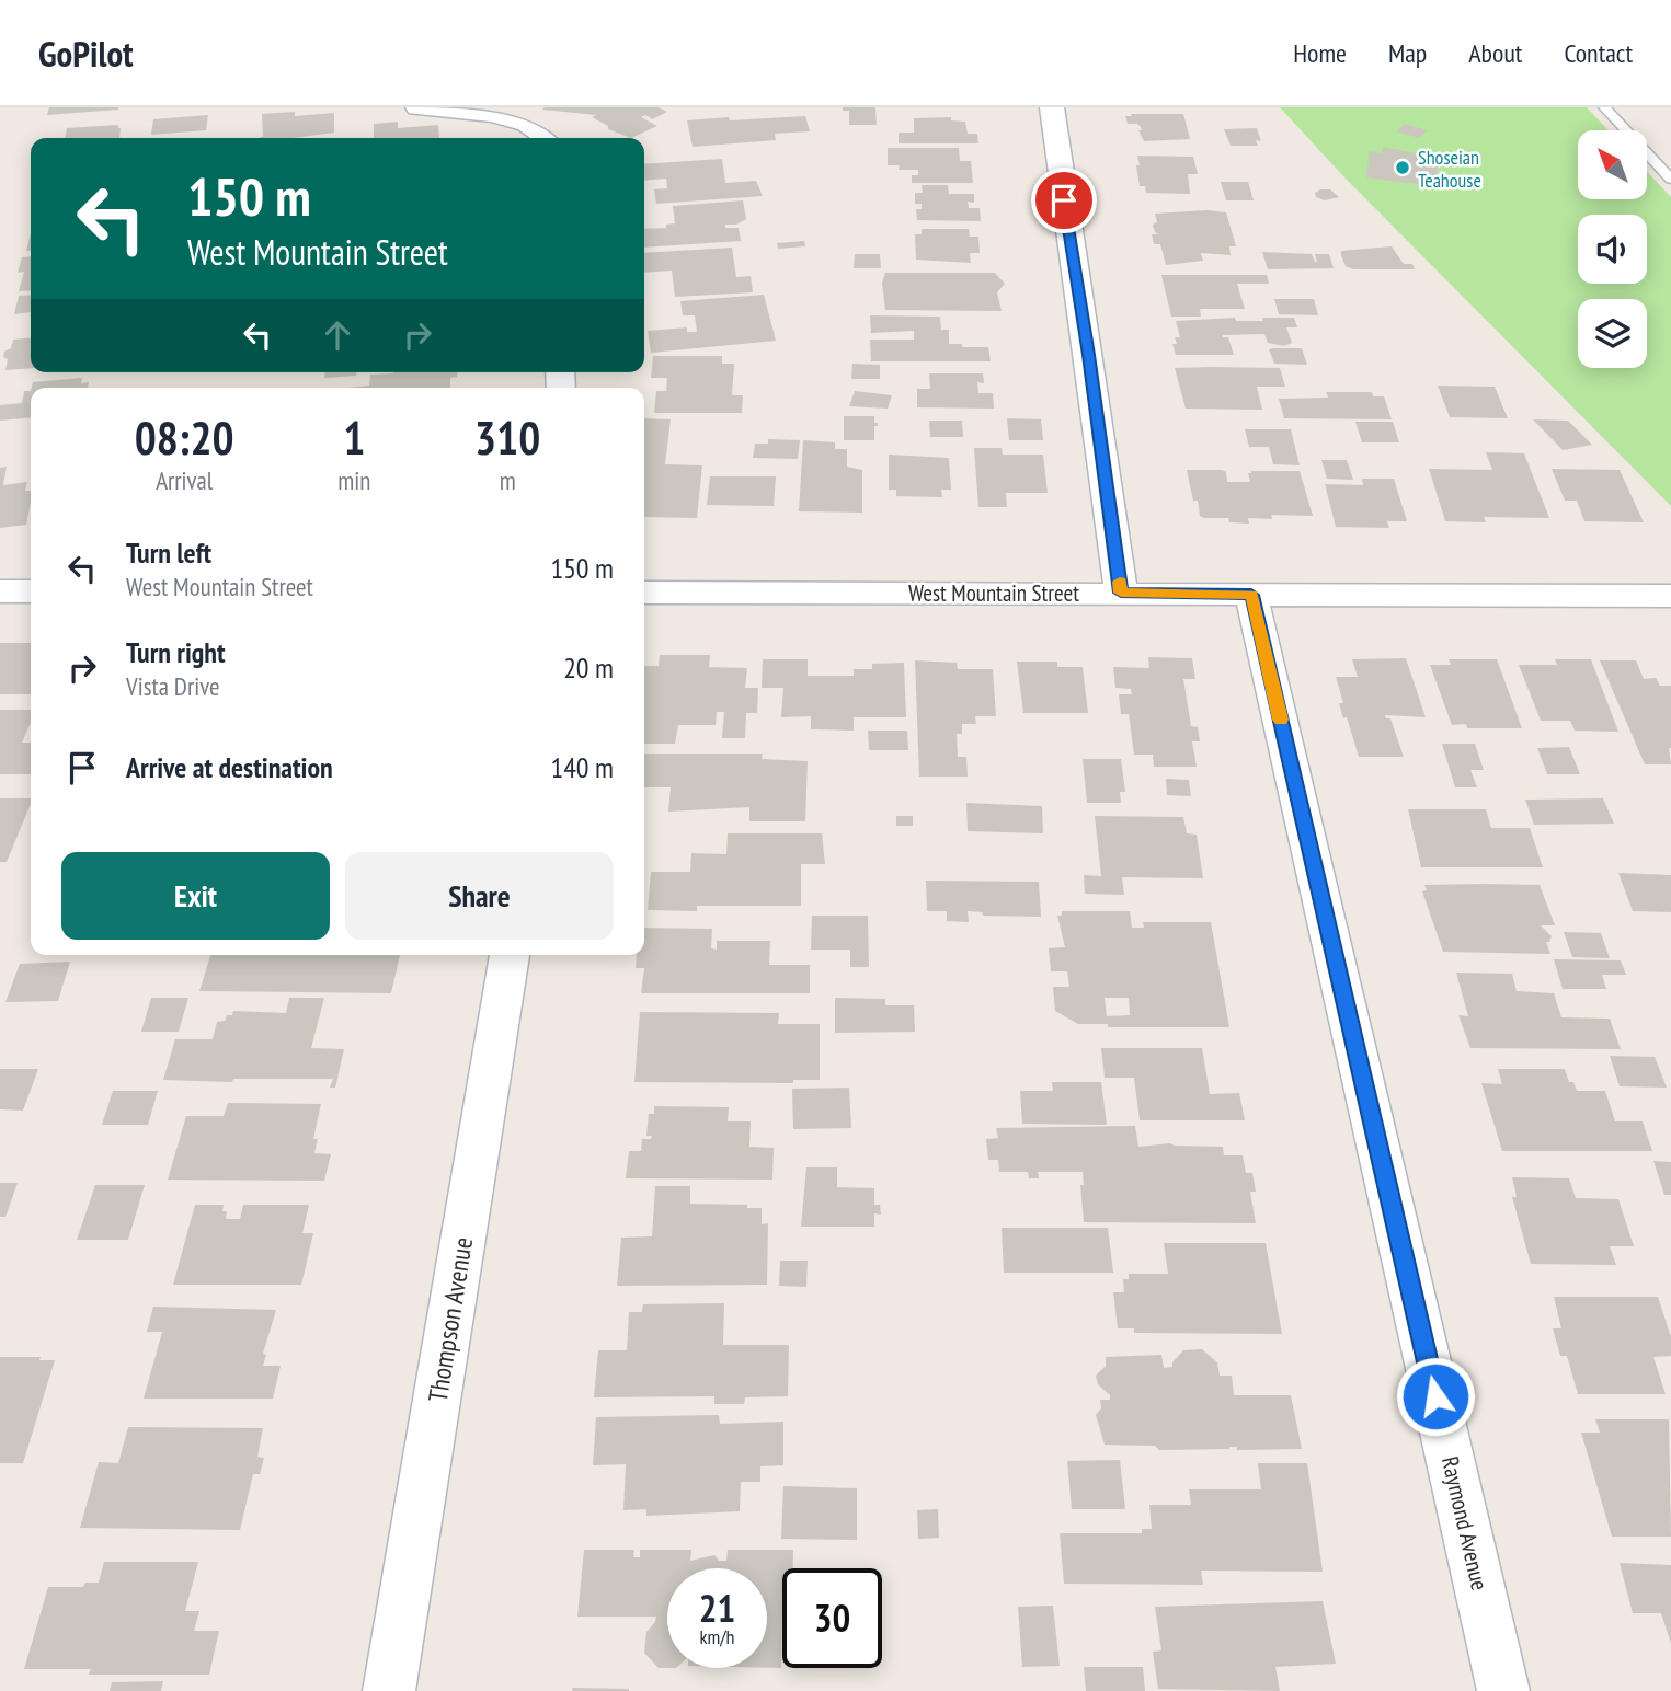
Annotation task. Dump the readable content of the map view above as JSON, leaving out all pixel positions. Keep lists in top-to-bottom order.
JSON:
{
  "streets": {
    "street": ["West Mountain Street", "Thompson Avenue", "Raymond Avenue"]
  },
  "crossings": [
    ["West Mountain Street", "Raymond Avenue"]
  ],
  "places": ["Shoseian Teahouse"],
  "north": "top left",
  "page": {
    "header": "GoPilot",
    "nav": [
      "Home",
      "Map",
      "About",
      "Contact"
    ],
    "turn": ["150 m", "West Mountain Street"],
    "eta": [
      "08:20",
      "Arrival",
      "1",
      "min",
      "310",
      "m"
    ],
    "list": [
      {
        "name": "Turn left",
        "note": "West Mountain Street",
        "value": "150 m"
      },
      {
        "name": "Turn right",
        "note": "Vista Drive",
        "value": "20 m"
      },
      {
        "name": "Arrive at destination",
        "value": "140 m"
      }
    ],
    "buttons": ["Exit", "Share"],
    "speed": "21 km/h",
    "limit": "30"
  }
}
